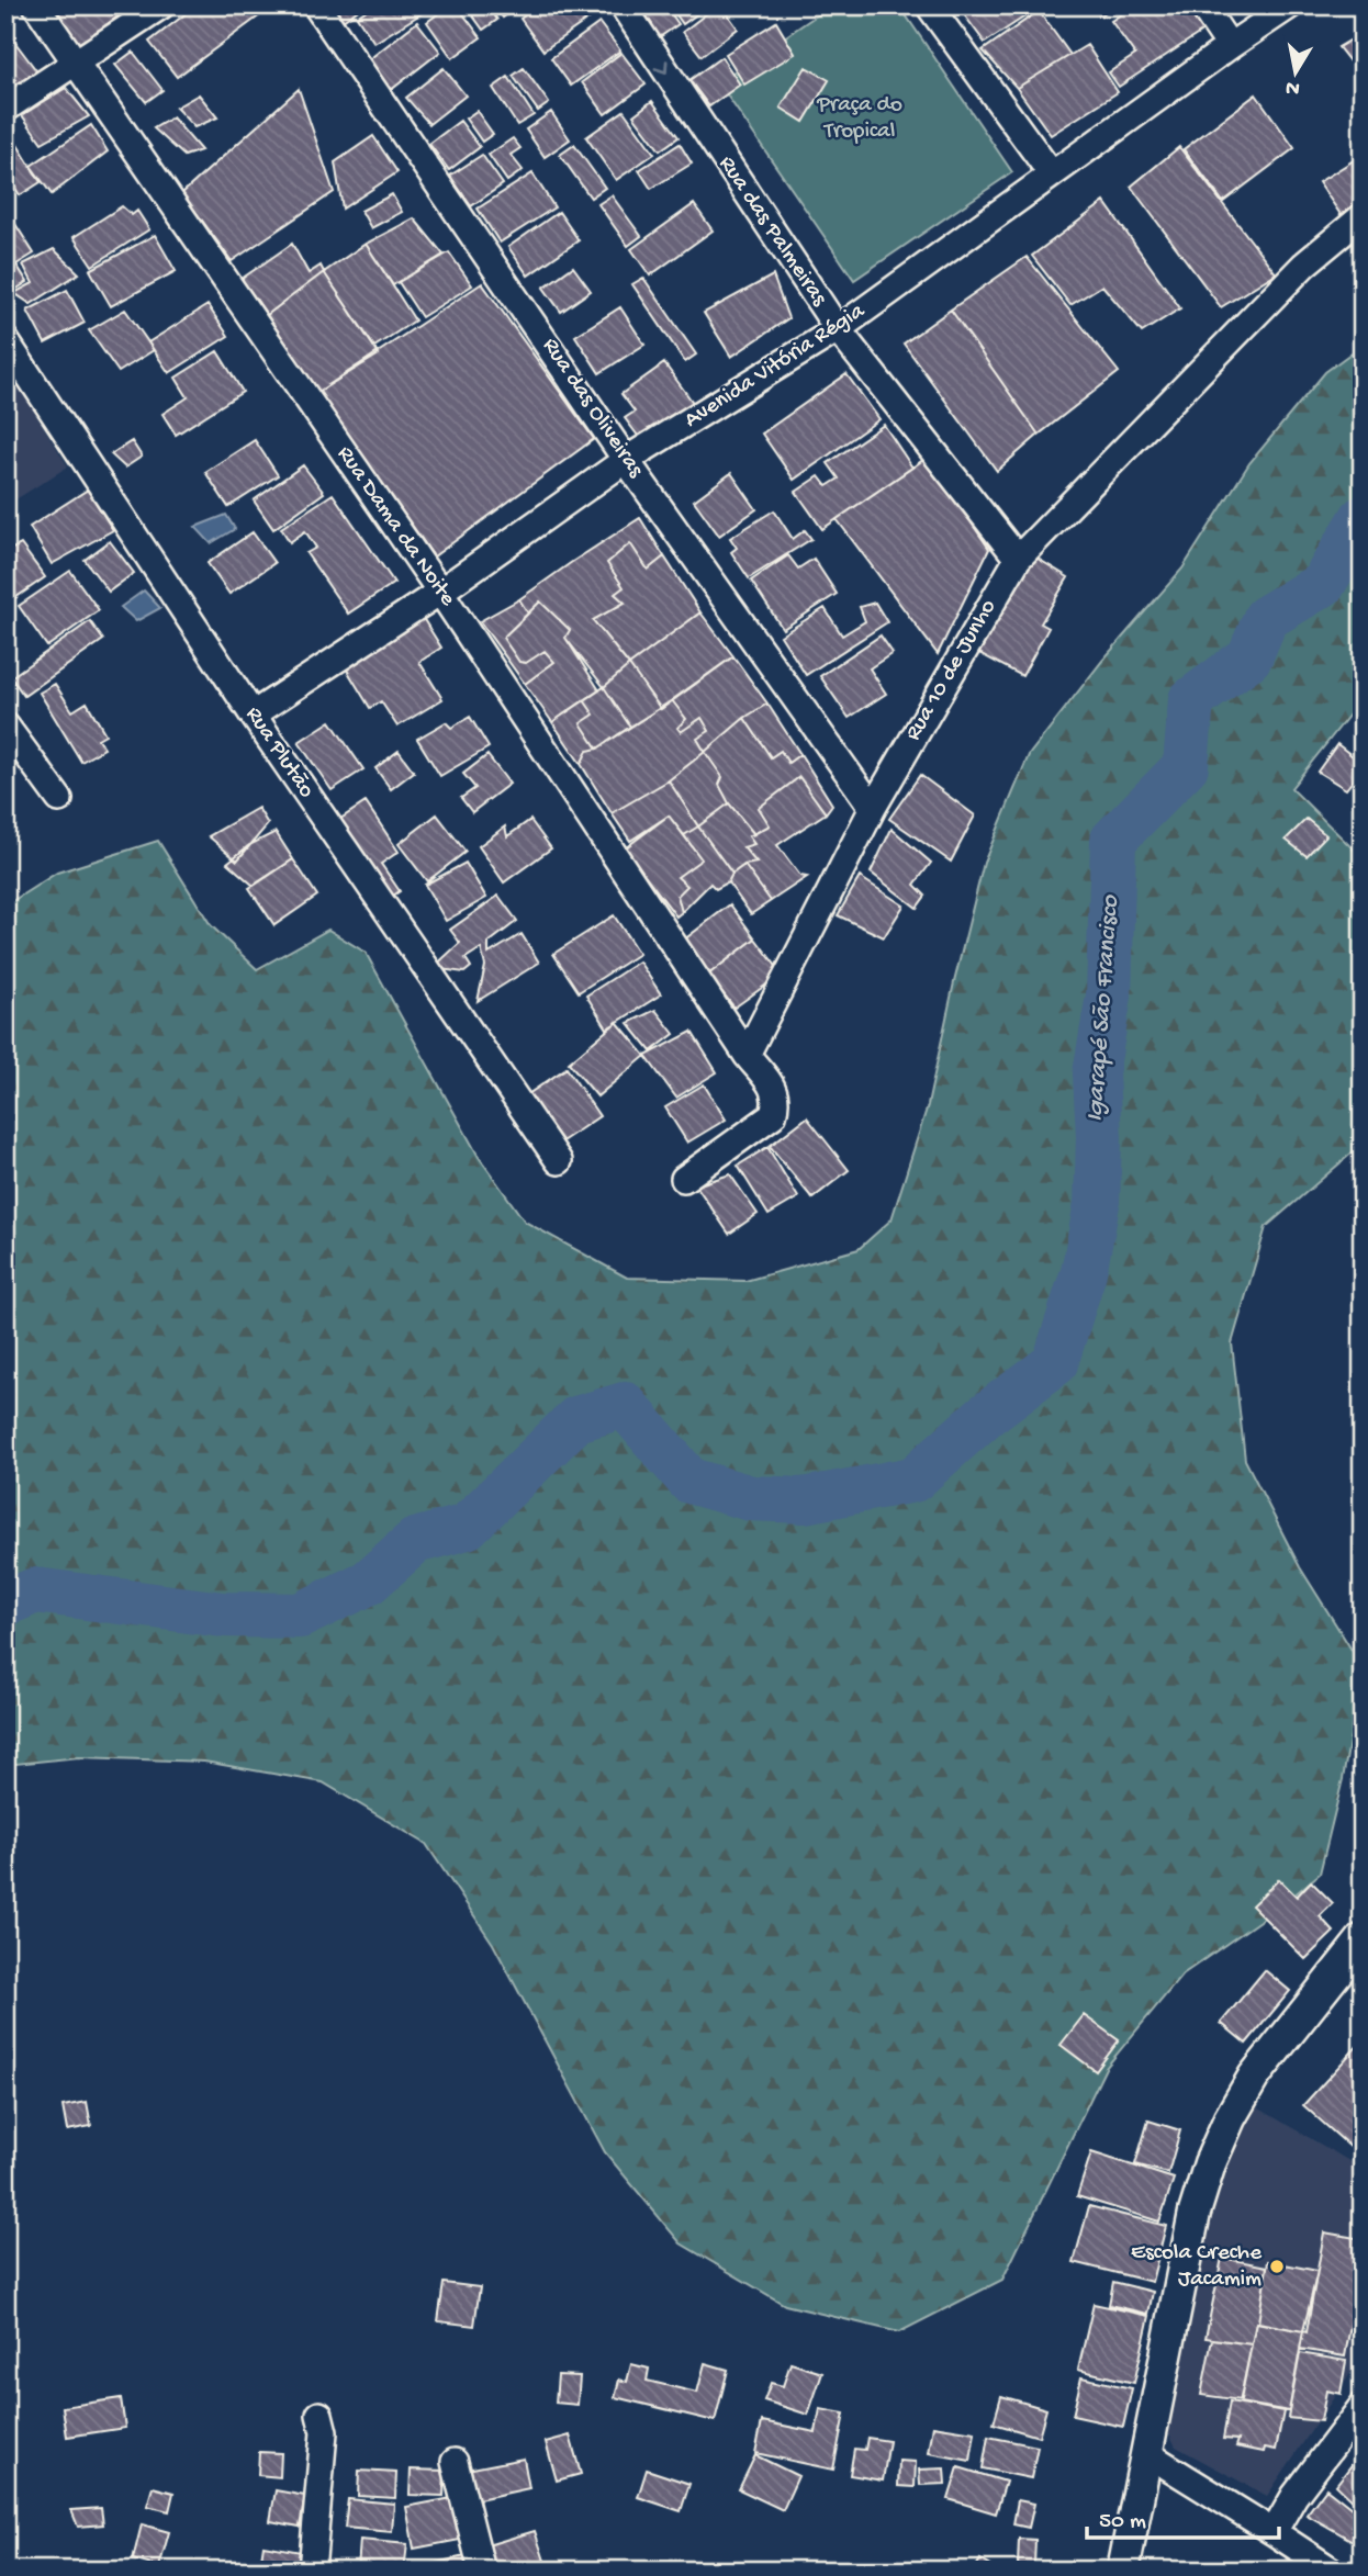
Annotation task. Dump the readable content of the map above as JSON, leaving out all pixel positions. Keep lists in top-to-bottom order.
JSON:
{
  "streets": {
    "street": [
      "Rua das Palmeiras",
      "Avenida Vitória Régia",
      "Rua das Oliveiras",
      "Rua Dama da Noite",
      "Rua 10 de Junho",
      "Rua Plutão"
    ]
  },
  "crossings": [
    ["Rua das Palmeiras", "Avenida Vitória Régia"],
    ["Rua das Palmeiras", "Rua 10 de Junho"],
    ["Avenida Vitória Régia", "Rua das Oliveiras"],
    ["Avenida Vitória Régia", "Rua Dama da Noite"],
    ["Avenida Vitória Régia", "Rua Plutão"],
    ["Rua das Oliveiras", "Rua 10 de Junho"],
    ["Rua Dama da Noite", "Rua 10 de Junho"]
  ],
  "one_way": ["Rua das Palmeiras"],
  "water": ["Igarapé São Francisco"],
  "parks": ["Praça do Tropical"],
  "places": ["Escola Creche Jacamim"],
  "scale_bar": "50 m",
  "north": "bottom"
}
